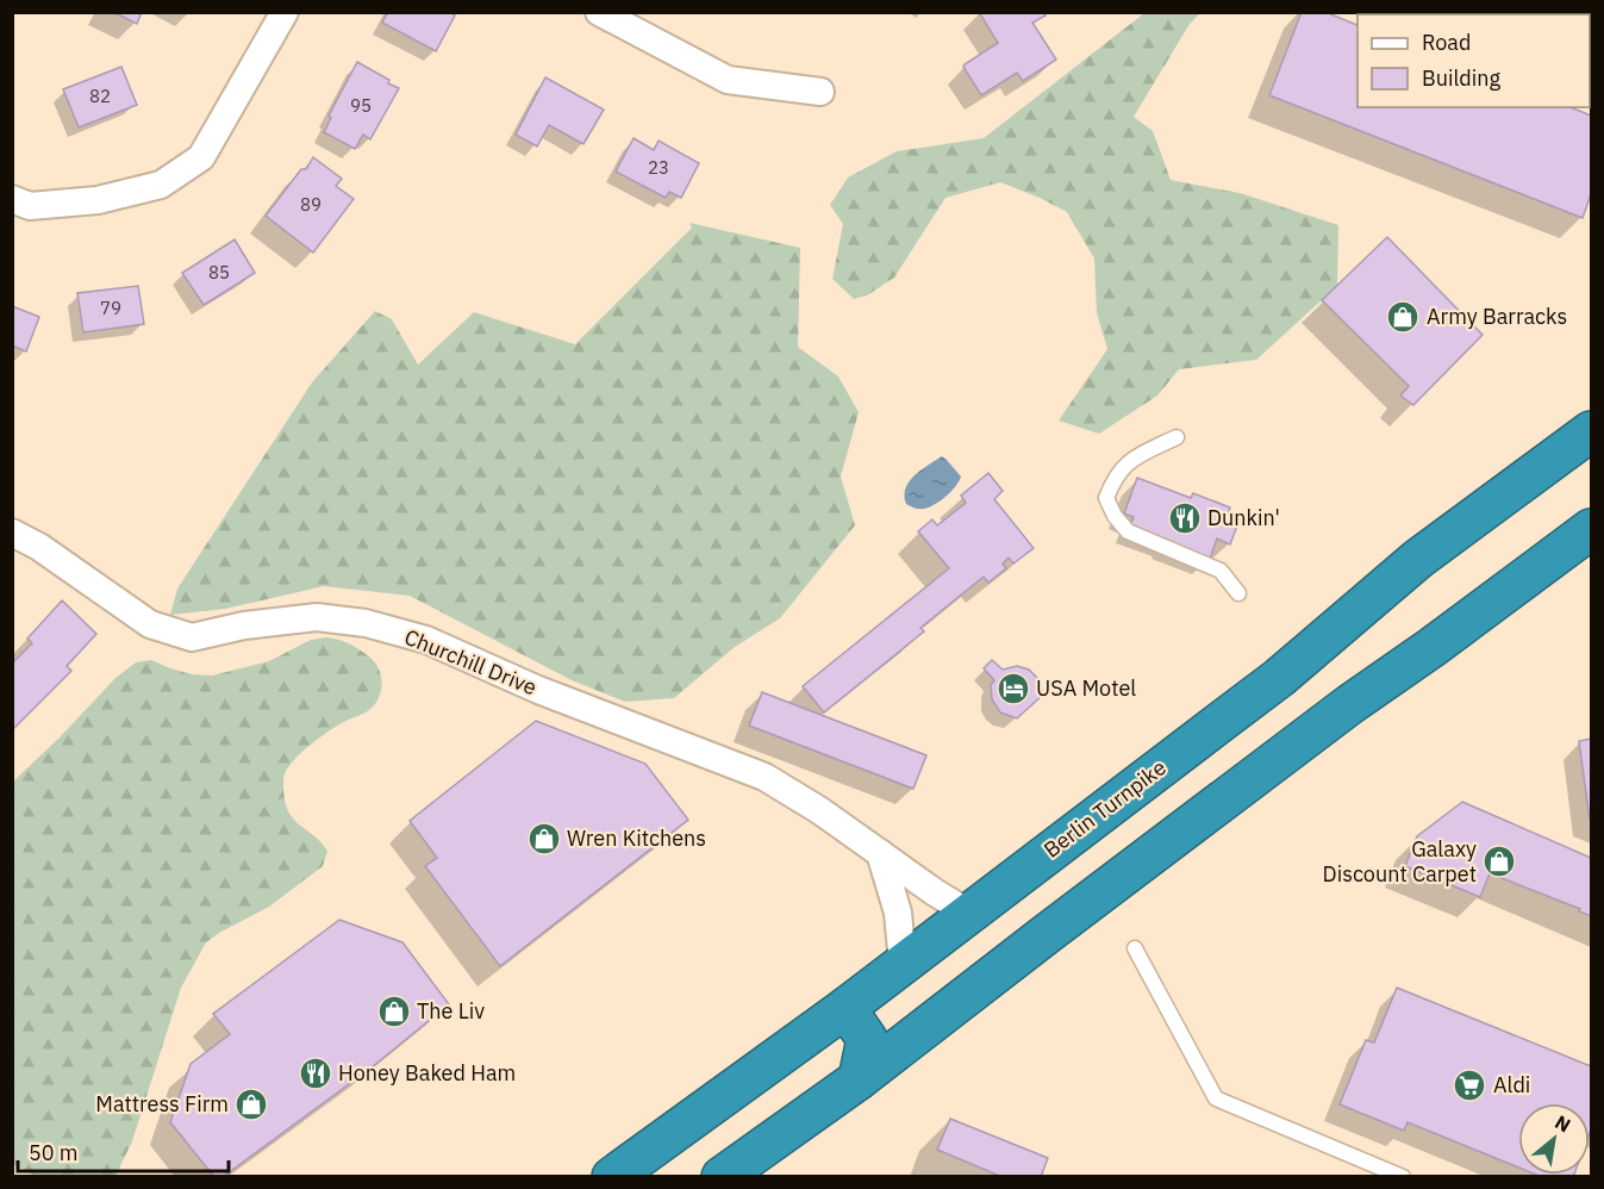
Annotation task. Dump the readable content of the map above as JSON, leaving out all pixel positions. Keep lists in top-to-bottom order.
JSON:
{
  "streets": {
    "highway": ["Berlin Turnpike"],
    "street": ["Churchill Drive"]
  },
  "crossings": [
    ["Churchill Drive", "Berlin Turnpike"]
  ],
  "places": {
    "shop": [
      "Army Barracks",
      "Wren Kitchens",
      "Galaxy Discount Carpet",
      "The Liv",
      "Mattress Firm"
    ],
    "restaurant": ["Dunkin'", "Honey Baked Ham"],
    "hotel": ["USA Motel"],
    "supermarket": ["Aldi"]
  },
  "house_numbers": [
    "82",
    "95",
    "23",
    "89",
    "85",
    "79"
  ],
  "legend": ["Road", "Building"],
  "scale_bar": "50 m",
  "north": "top right"
}
